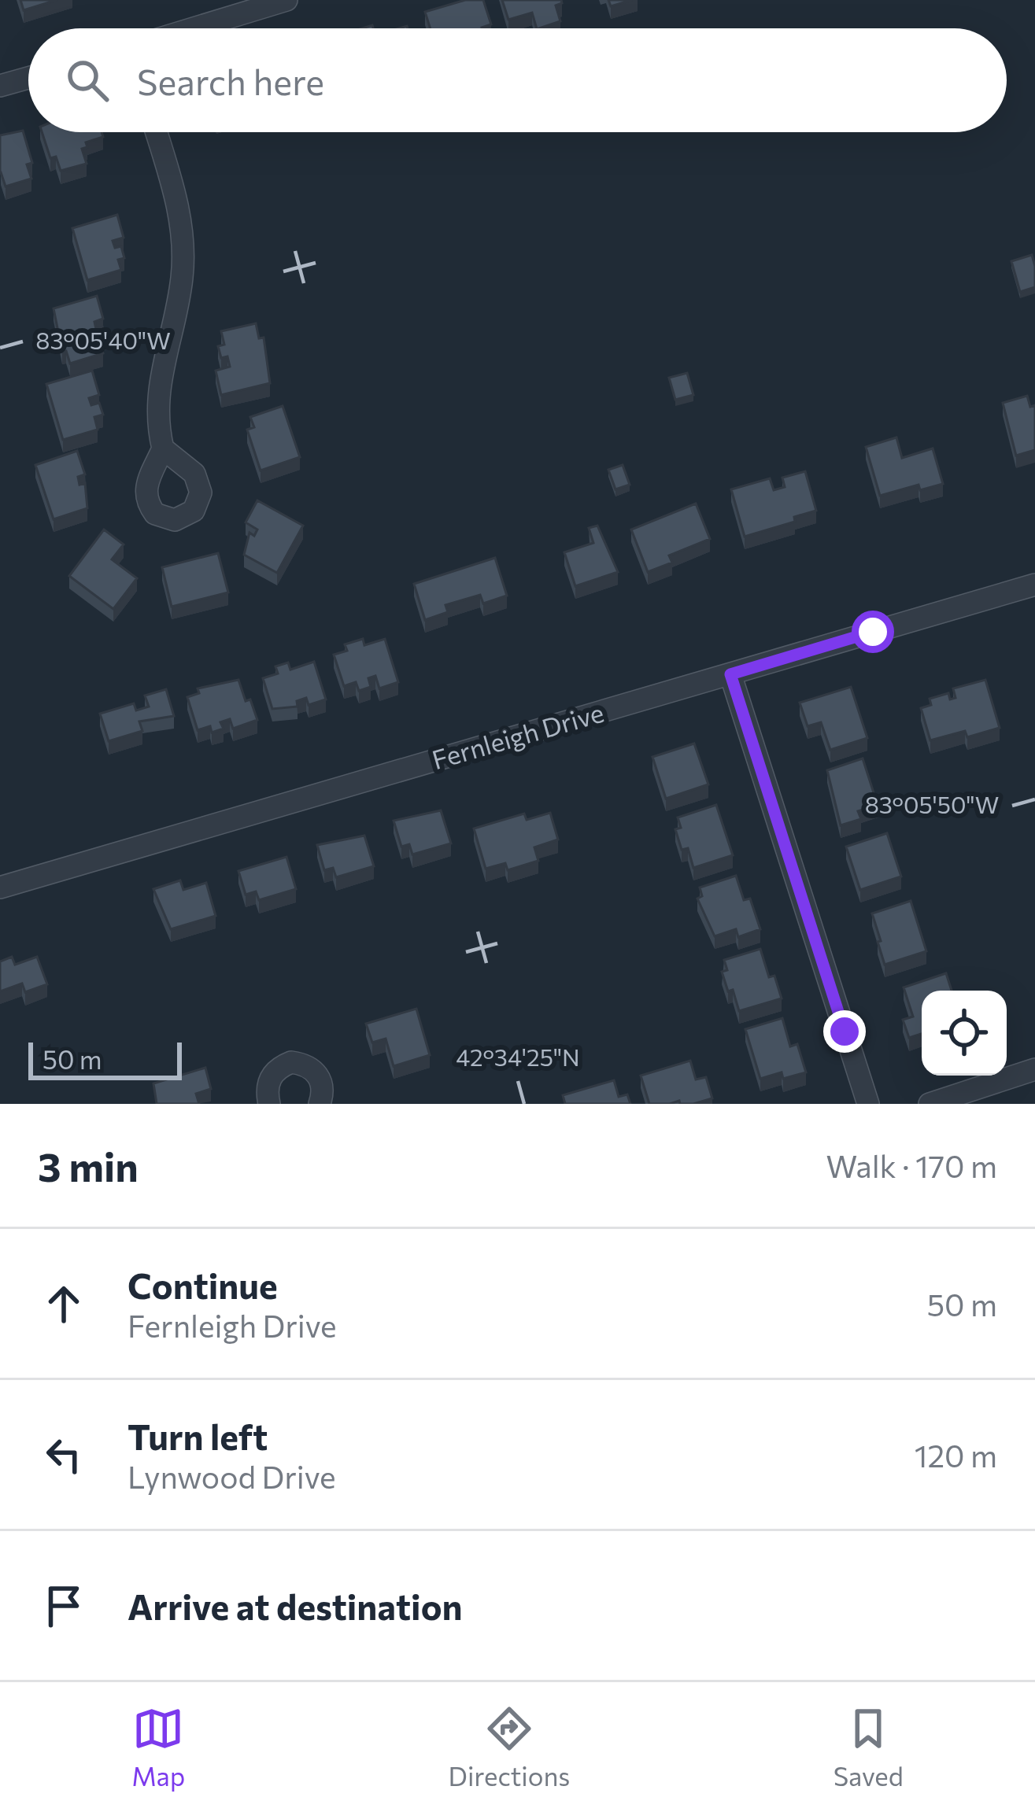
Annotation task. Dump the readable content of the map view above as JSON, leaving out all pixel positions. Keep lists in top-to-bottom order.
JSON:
{
  "streets": {
    "street": ["Fernleigh Drive"]
  },
  "scale_bar": "50 m",
  "page": {
    "search": "Search here",
    "scale": "50 m",
    "heading": ["3 min", "Walk · 170 m"],
    "list": [
      ["Continue", "Fernleigh Drive", "50 m"],
      ["Turn left", "Lynwood Drive", "120 m"],
      "Arrive at destination"
    ],
    "nav": ["Map", "Directions", "Saved"]
  },
  "coordinates": ["83°05'40\"W", "83°05'50\"W", "42°34'25\"N"]
}
